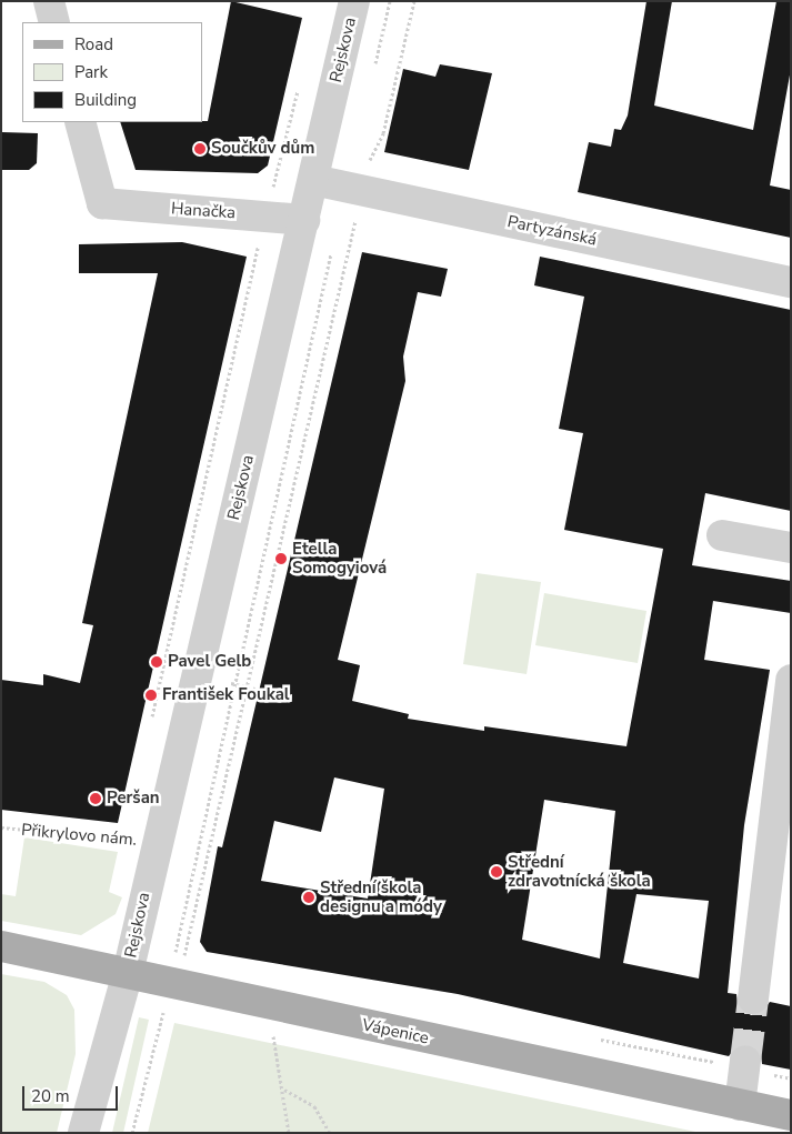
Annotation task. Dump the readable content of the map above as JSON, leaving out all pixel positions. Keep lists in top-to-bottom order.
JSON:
{
  "streets": {
    "main road": ["Vápenice"],
    "street": ["Rejskova", "Hanačka", "Partyzánská"],
    "path": ["Přikrylovo nám."]
  },
  "crossings": [
    ["Rejskova", "Hanačka"],
    ["Rejskova", "Partyzánská"],
    ["Rejskova", "Vápenice"]
  ],
  "places": [
    "Součkův dům",
    "Etella Somogyiová",
    "Pavel Gelb",
    "František Foukal",
    "Peršan",
    "Střední zdravotnícká škola",
    "Střední škola designu a módy"
  ],
  "legend": ["Road", "Park", "Building"],
  "scale_bar": "20 m"
}
